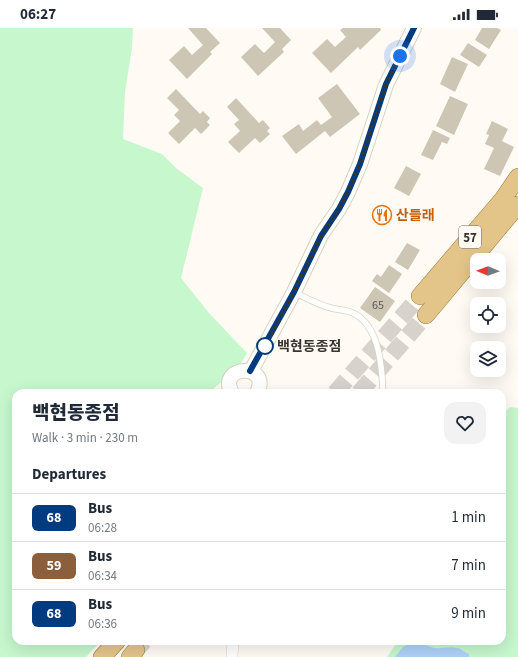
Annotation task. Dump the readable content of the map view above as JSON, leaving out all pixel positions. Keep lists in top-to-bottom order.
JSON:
{
  "streets": {
    "main road": ["57"]
  },
  "places": {
    "restaurant": ["산들래"],
    "other": ["백현동종점"]
  },
  "lines": ["bus line 68"],
  "house_numbers": ["65"],
  "north": "left",
  "page": {
    "status": "06:27",
    "heading": [
      ["백현동종점", "Walk · 3 min · 230 m"],
      "Departures"
    ],
    "list": [
      {
        "mark": "68",
        "name": "Bus",
        "note": "06:28",
        "value": "1 min"
      },
      {
        "mark": "59",
        "name": "Bus",
        "note": "06:34",
        "value": "7 min"
      },
      {
        "mark": "68",
        "name": "Bus",
        "note": "06:36",
        "value": "9 min"
      }
    ]
  }
}
